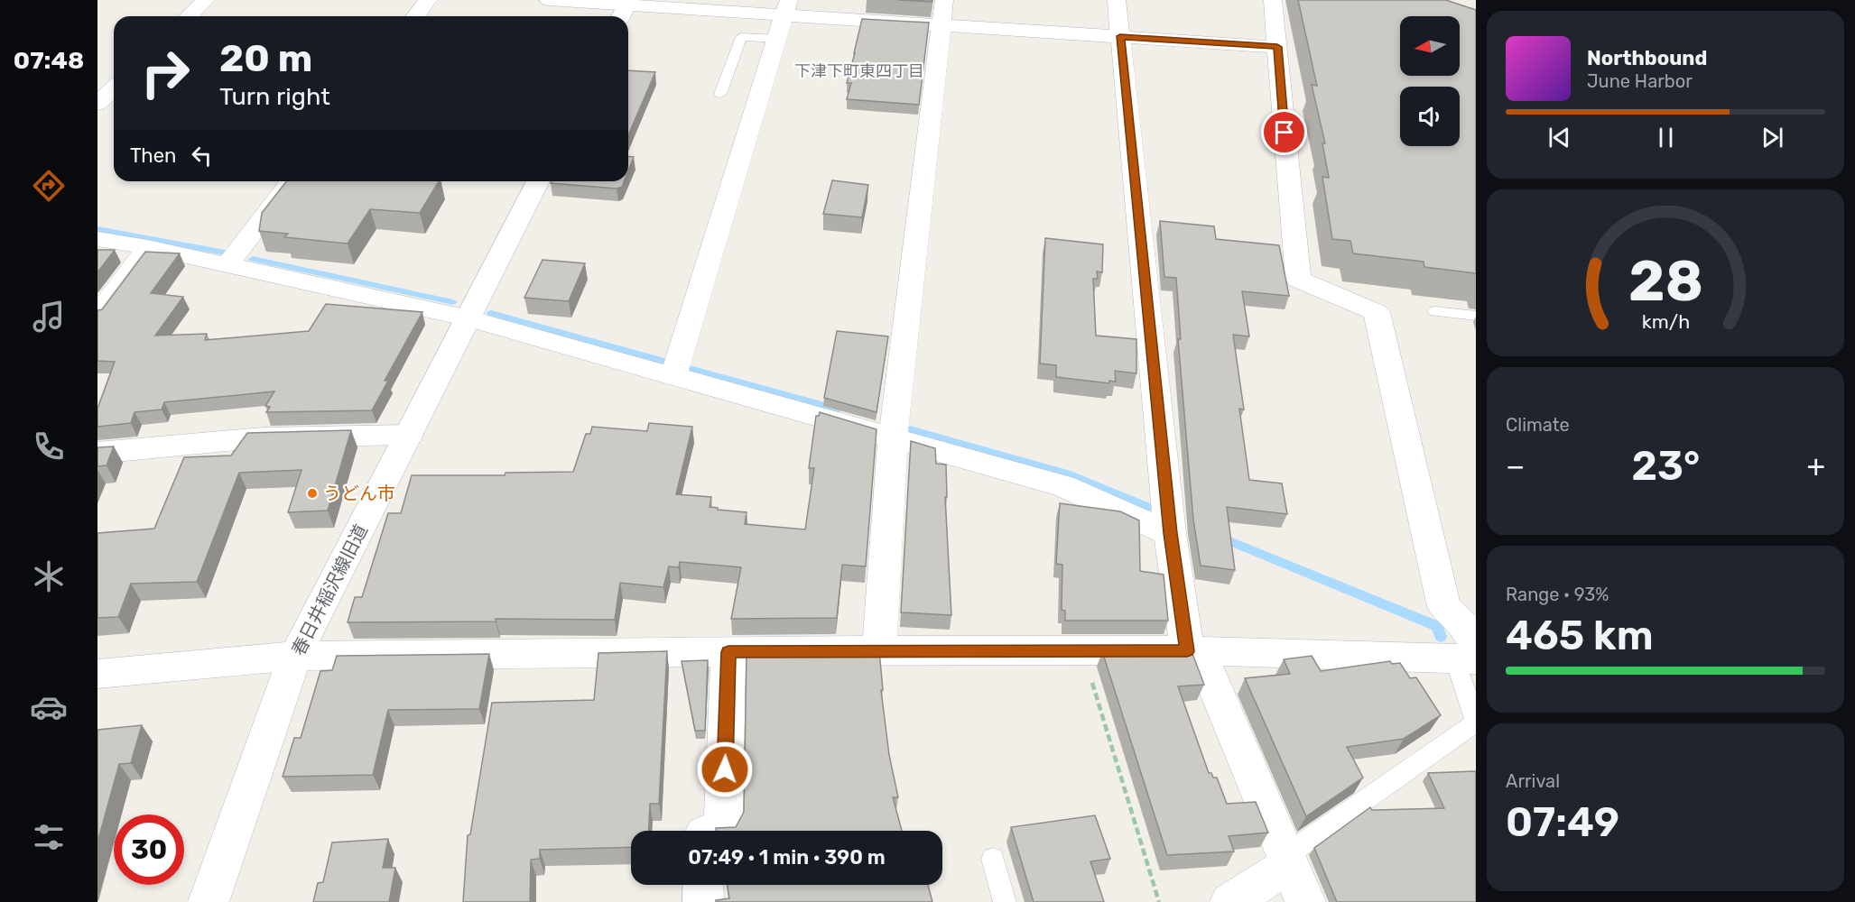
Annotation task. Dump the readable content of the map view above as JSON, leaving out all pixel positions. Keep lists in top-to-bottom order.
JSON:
{
  "streets": {
    "street": ["春日井稲沢線旧道"]
  },
  "districts": ["下津下町東四丁目"],
  "places": ["うどん市"],
  "north": "left",
  "page": {
    "tabs": "07:48",
    "turn": ["20 m", "Turn right"],
    "song": ["Northbound", "June Harbor"],
    "then": "Then",
    "tile": [
      "Climate",
      ["Range · 93%", "465 km"],
      ["Arrival", "07:49"]
    ],
    "heat": ["−", "23°", "+"],
    "limit": "30",
    "trip": "07:49 · 1 min · 390 m",
    "gauge": ["28", "km/h"]
  }
}
